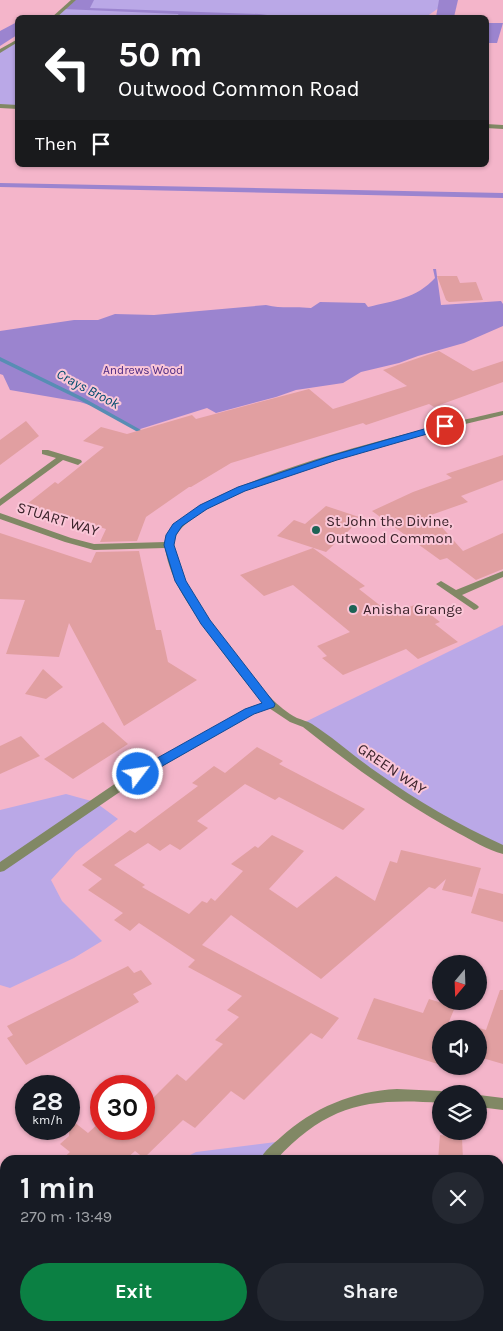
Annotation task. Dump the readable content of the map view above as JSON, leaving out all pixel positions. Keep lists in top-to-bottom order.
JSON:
{
  "streets": {
    "street": ["STUART WAY", "GREEN WAY"]
  },
  "water": ["Crays Brook"],
  "parks": ["Andrews Wood"],
  "places": ["St John the Divine, Outwood Common", "Anisha Grange"],
  "north": "bottom",
  "page": {
    "turn": ["50 m", "Outwood Common Road"],
    "then": "Then",
    "speed": "28 km/h",
    "limit": "30",
    "heading": ["1 min", "270 m · 13:49"],
    "buttons": ["Exit", "Share"]
  }
}
